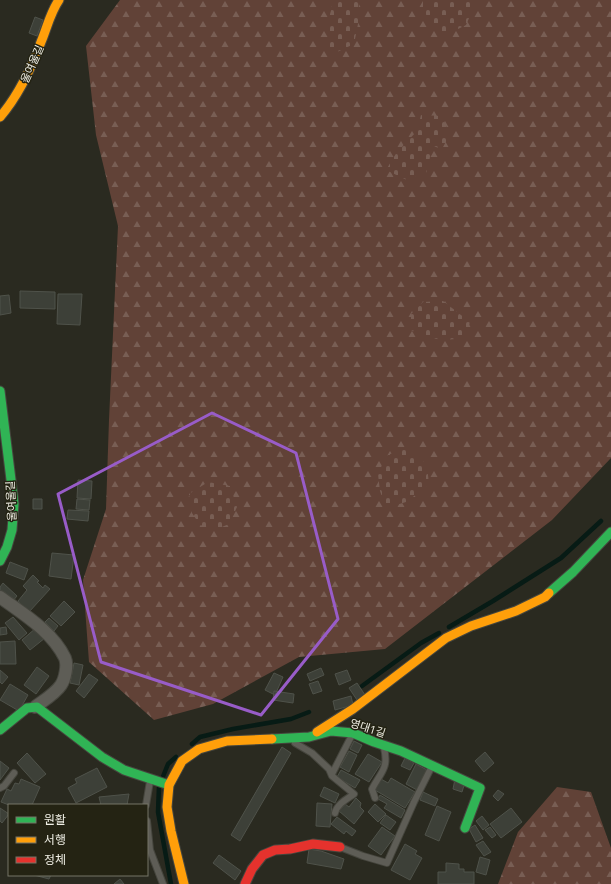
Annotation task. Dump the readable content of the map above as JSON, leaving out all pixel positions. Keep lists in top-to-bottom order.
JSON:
{
  "streets": {
    "street": ["울여울길", "영대1길"]
  },
  "legend": ["원활", "서행", "정체"]
}
